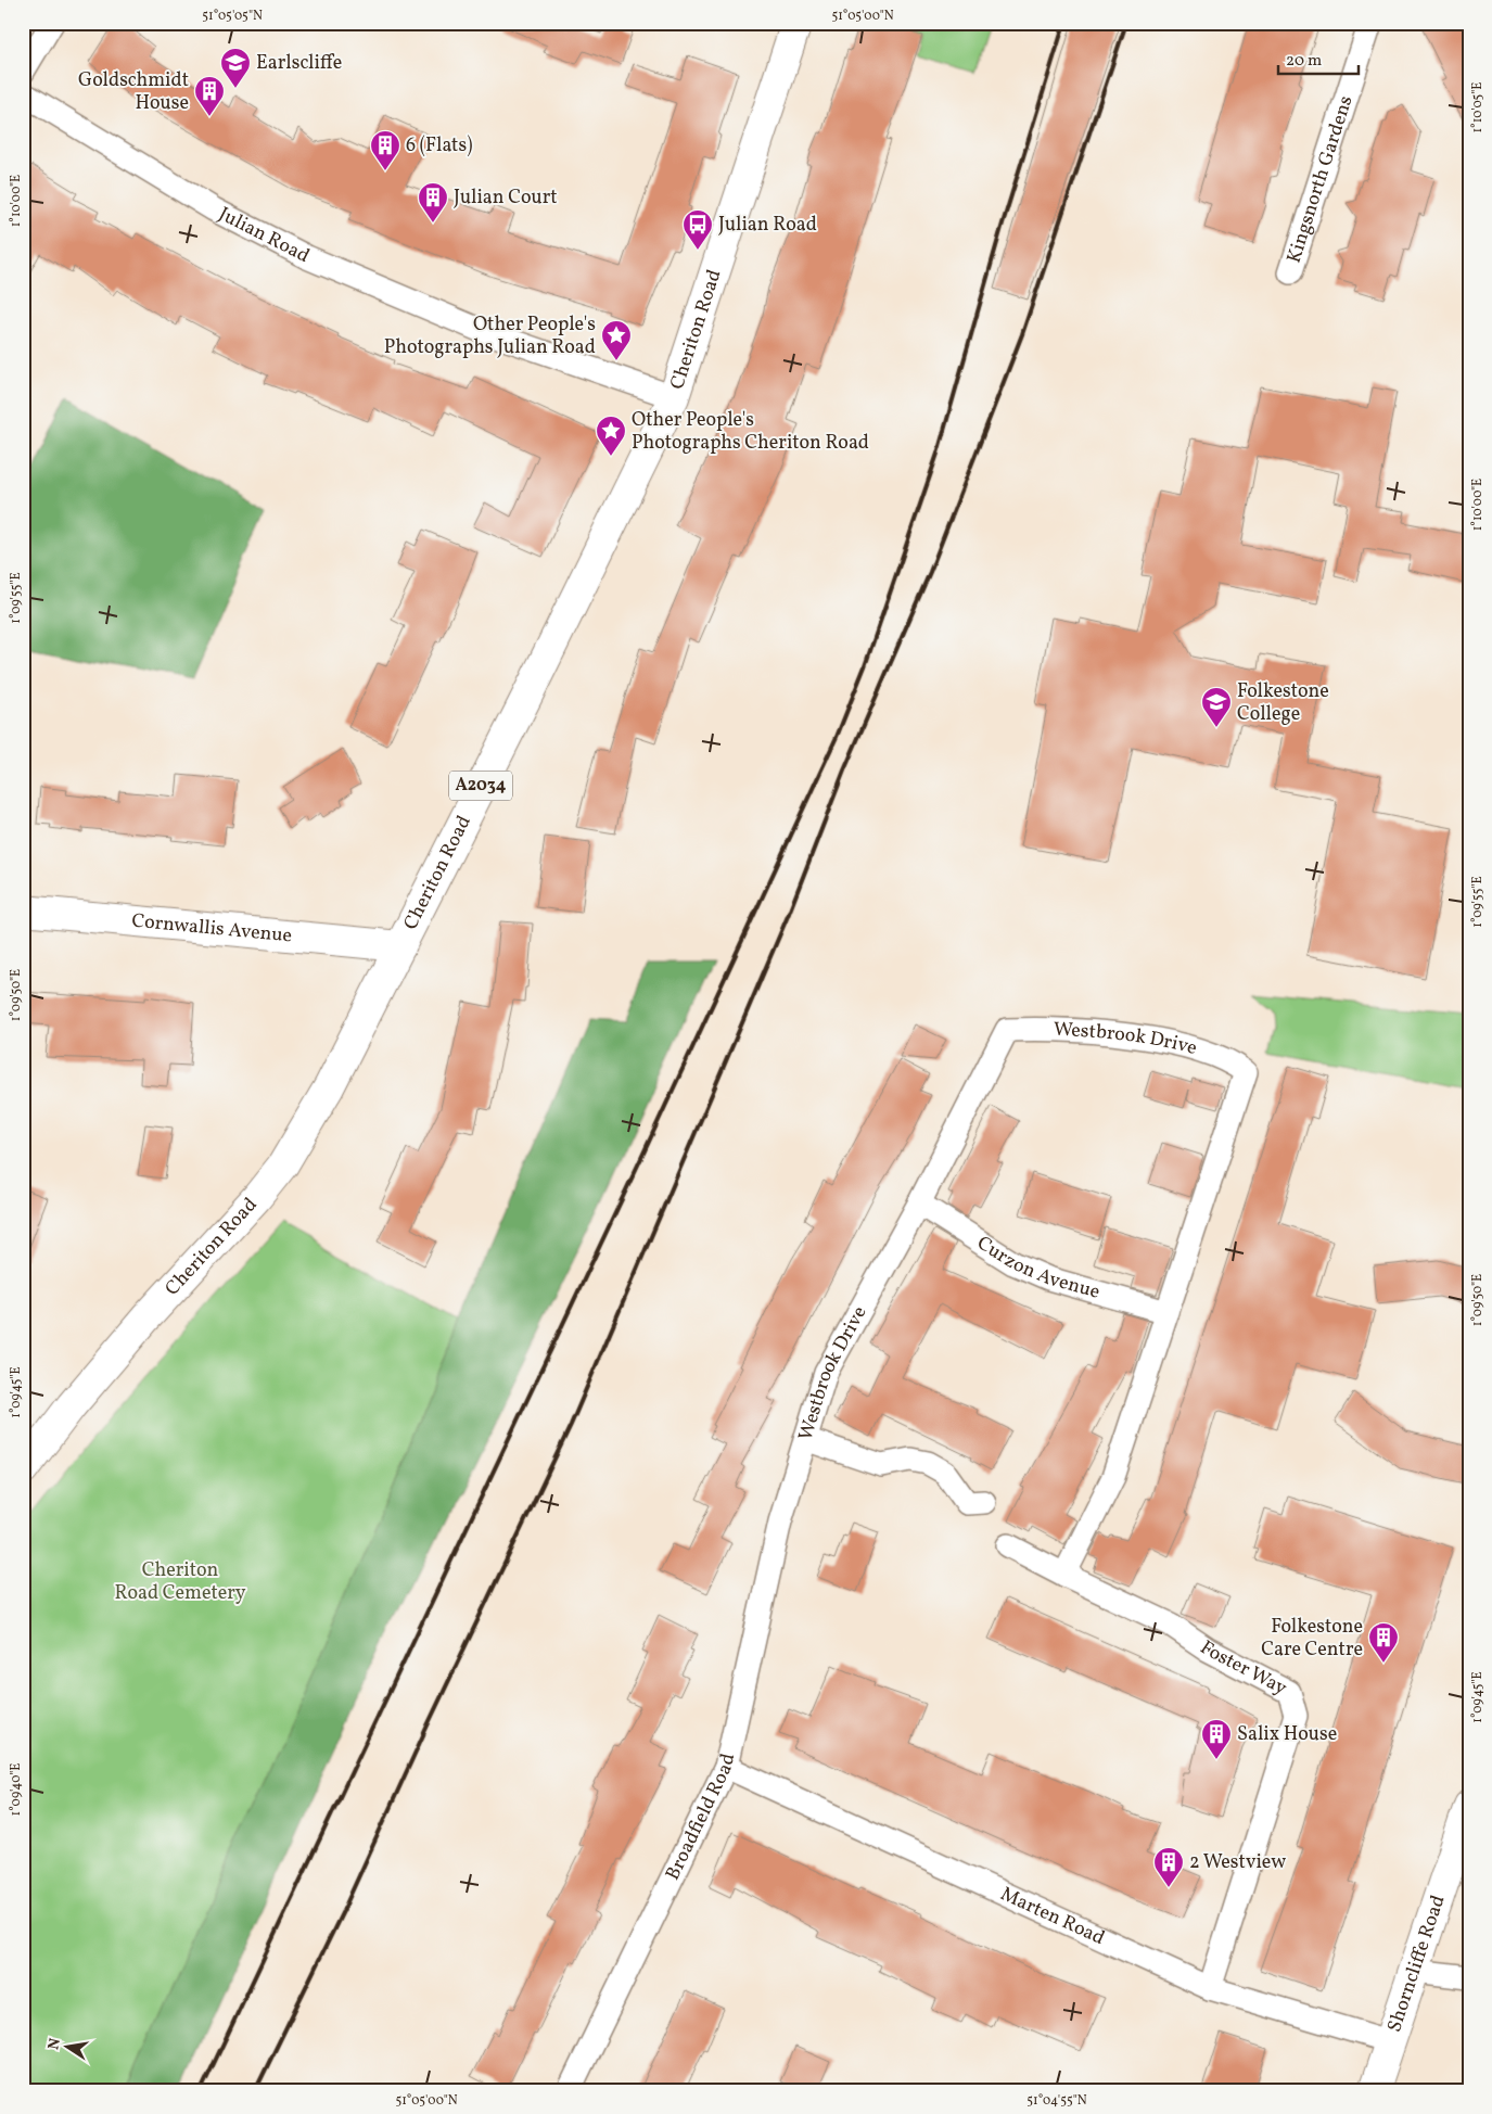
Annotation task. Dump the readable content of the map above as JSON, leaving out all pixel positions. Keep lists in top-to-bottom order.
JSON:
{
  "streets": {
    "main road": [
      "Cheriton Road",
      "A2034",
      "Cornwallis Avenue",
      "Shorncliffe Road"
    ],
    "street": [
      "Kingsnorth Gardens",
      "Julian Road",
      "Westbrook Drive",
      "Curzon Avenue",
      "Foster Way",
      "Broadfield Road",
      "Marten Road"
    ]
  },
  "crossings": [
    ["Julian Road", "Cheriton Road"],
    ["Cheriton Road", "Cornwallis Avenue"],
    ["Westbrook Drive", "Curzon Avenue"],
    ["Westbrook Drive", "Foster Way"],
    ["Westbrook Drive", "Broadfield Road"],
    ["Foster Way", "Marten Road"],
    ["Broadfield Road", "Marten Road"],
    ["Marten Road", "Shorncliffe Road"]
  ],
  "parks": ["Cheriton Road Cemetery"],
  "places": {
    "school or university": ["Earlscliffe", "Folkestone College"],
    "building": [
      "Goldschmidt House",
      "6 (Flats)",
      "Julian Court",
      "Folkestone Care Centre",
      "Salix House",
      "2 Westview"
    ],
    "bus stop": ["Julian Road"],
    "place": ["Other People's Photographs Julian Road", "Other People's Photographs Cheriton Road"]
  },
  "scale_bar": "20 m",
  "north": "left",
  "coordinates": [
    "51°05'05\"N",
    "51°05'00\"N",
    "1°10'05\"E",
    "1°10'00\"E",
    "1°09'55\"E",
    "1°09'50\"E",
    "1°09'45\"E",
    "1°09'40\"E",
    "51°04'55\"N"
  ]
}
